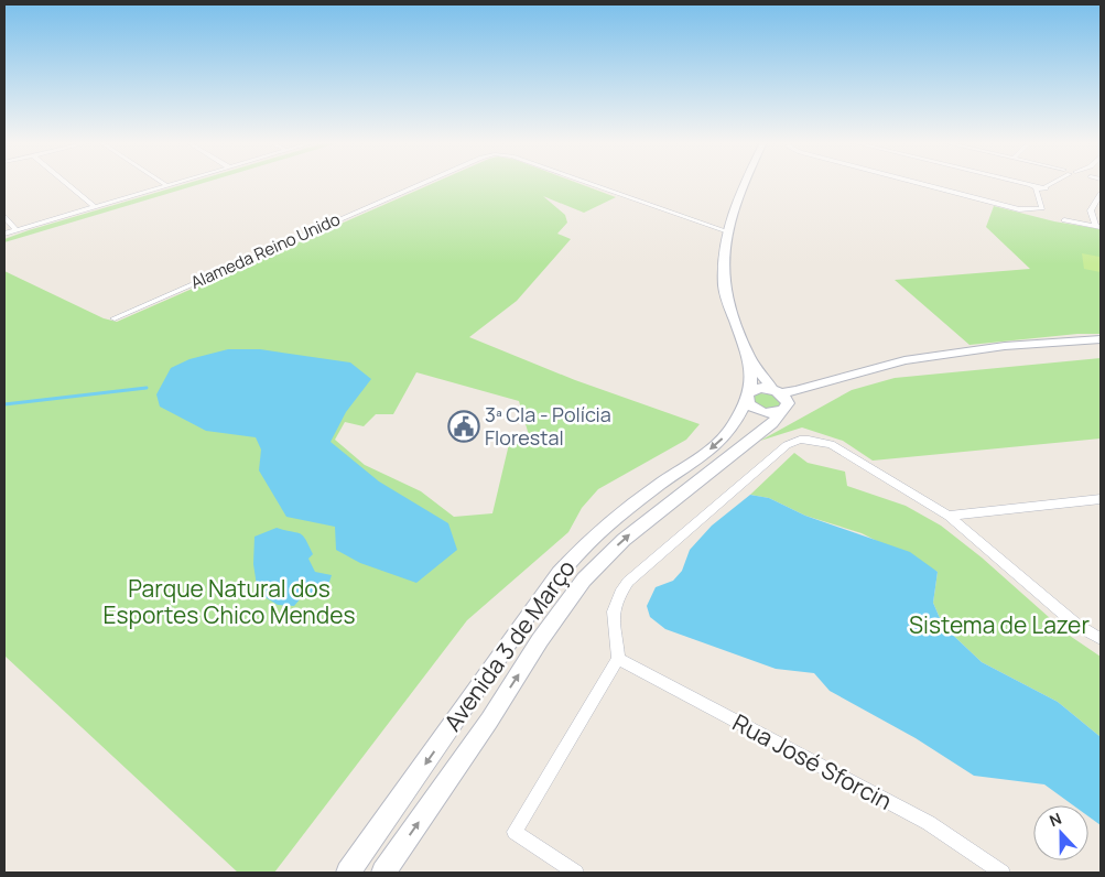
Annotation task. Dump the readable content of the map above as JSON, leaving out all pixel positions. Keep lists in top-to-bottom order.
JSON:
{
  "streets": {
    "main road": ["Avenida 3 de Março"],
    "street": ["Alameda Reino Unido", "Rua José Sforcin"]
  },
  "parks": ["Parque Natural dos Esportes Chico Mendes", "Sistema de Lazer"],
  "places": {
    "public building": ["3ª CIa - Polícia Florestal"]
  },
  "north": "top"
}
